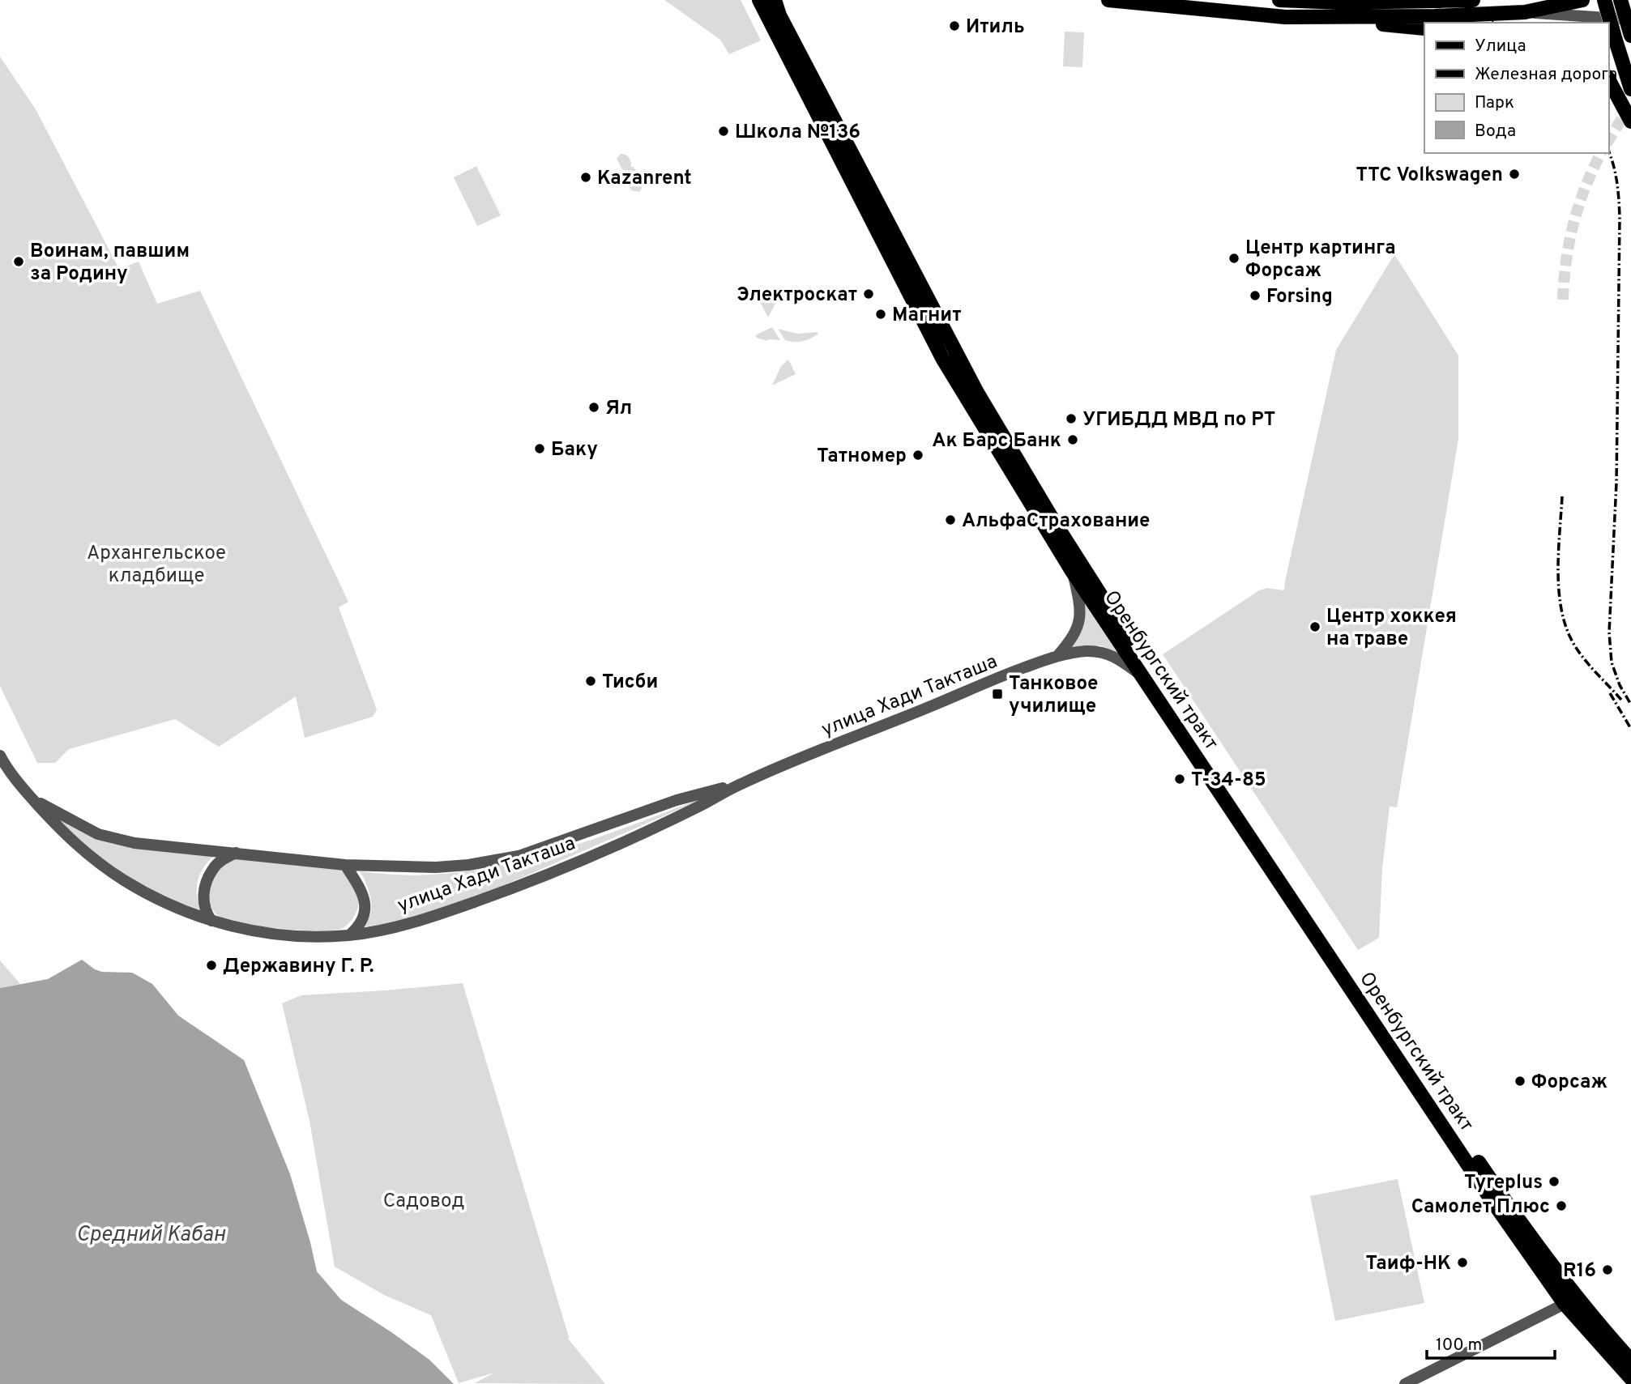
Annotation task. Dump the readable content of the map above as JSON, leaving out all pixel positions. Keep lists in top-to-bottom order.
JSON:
{
  "streets": {
    "main road": ["Оренбургский тракт"],
    "street": ["улица Хади Такташа"]
  },
  "crossings": [
    ["Оренбургский тракт", "улица Хади Такташа"]
  ],
  "water": ["Средний Кабан"],
  "parks": ["Архангельское кладбище", "Садовод"],
  "places": {
    "other": [
      "Итиль",
      "Школа №136",
      "ТТС Volkswagen",
      "Kazanrent",
      "Центр картинга Форсаж",
      "Воинам, павшим за Родину",
      "Электроскат",
      "Forsing",
      "Магнит",
      "Ял",
      "УГИБДД МВД по РТ",
      "Ак Барс Банк",
      "Баку",
      "Татномер",
      "АльфаСтрахование",
      "Центр хоккея на траве",
      "Тисби",
      "T-34-85",
      "Державину Г. Р.",
      "Форсаж",
      "Tyreplus",
      "Самолет Плюс",
      "Таиф-НК",
      "R16"
    ],
    "transit": ["Танковое училище"]
  },
  "legend": [
    "Улица",
    "Железная дорога",
    "Парк",
    "Вода"
  ],
  "scale_bar": "100 m"
}
